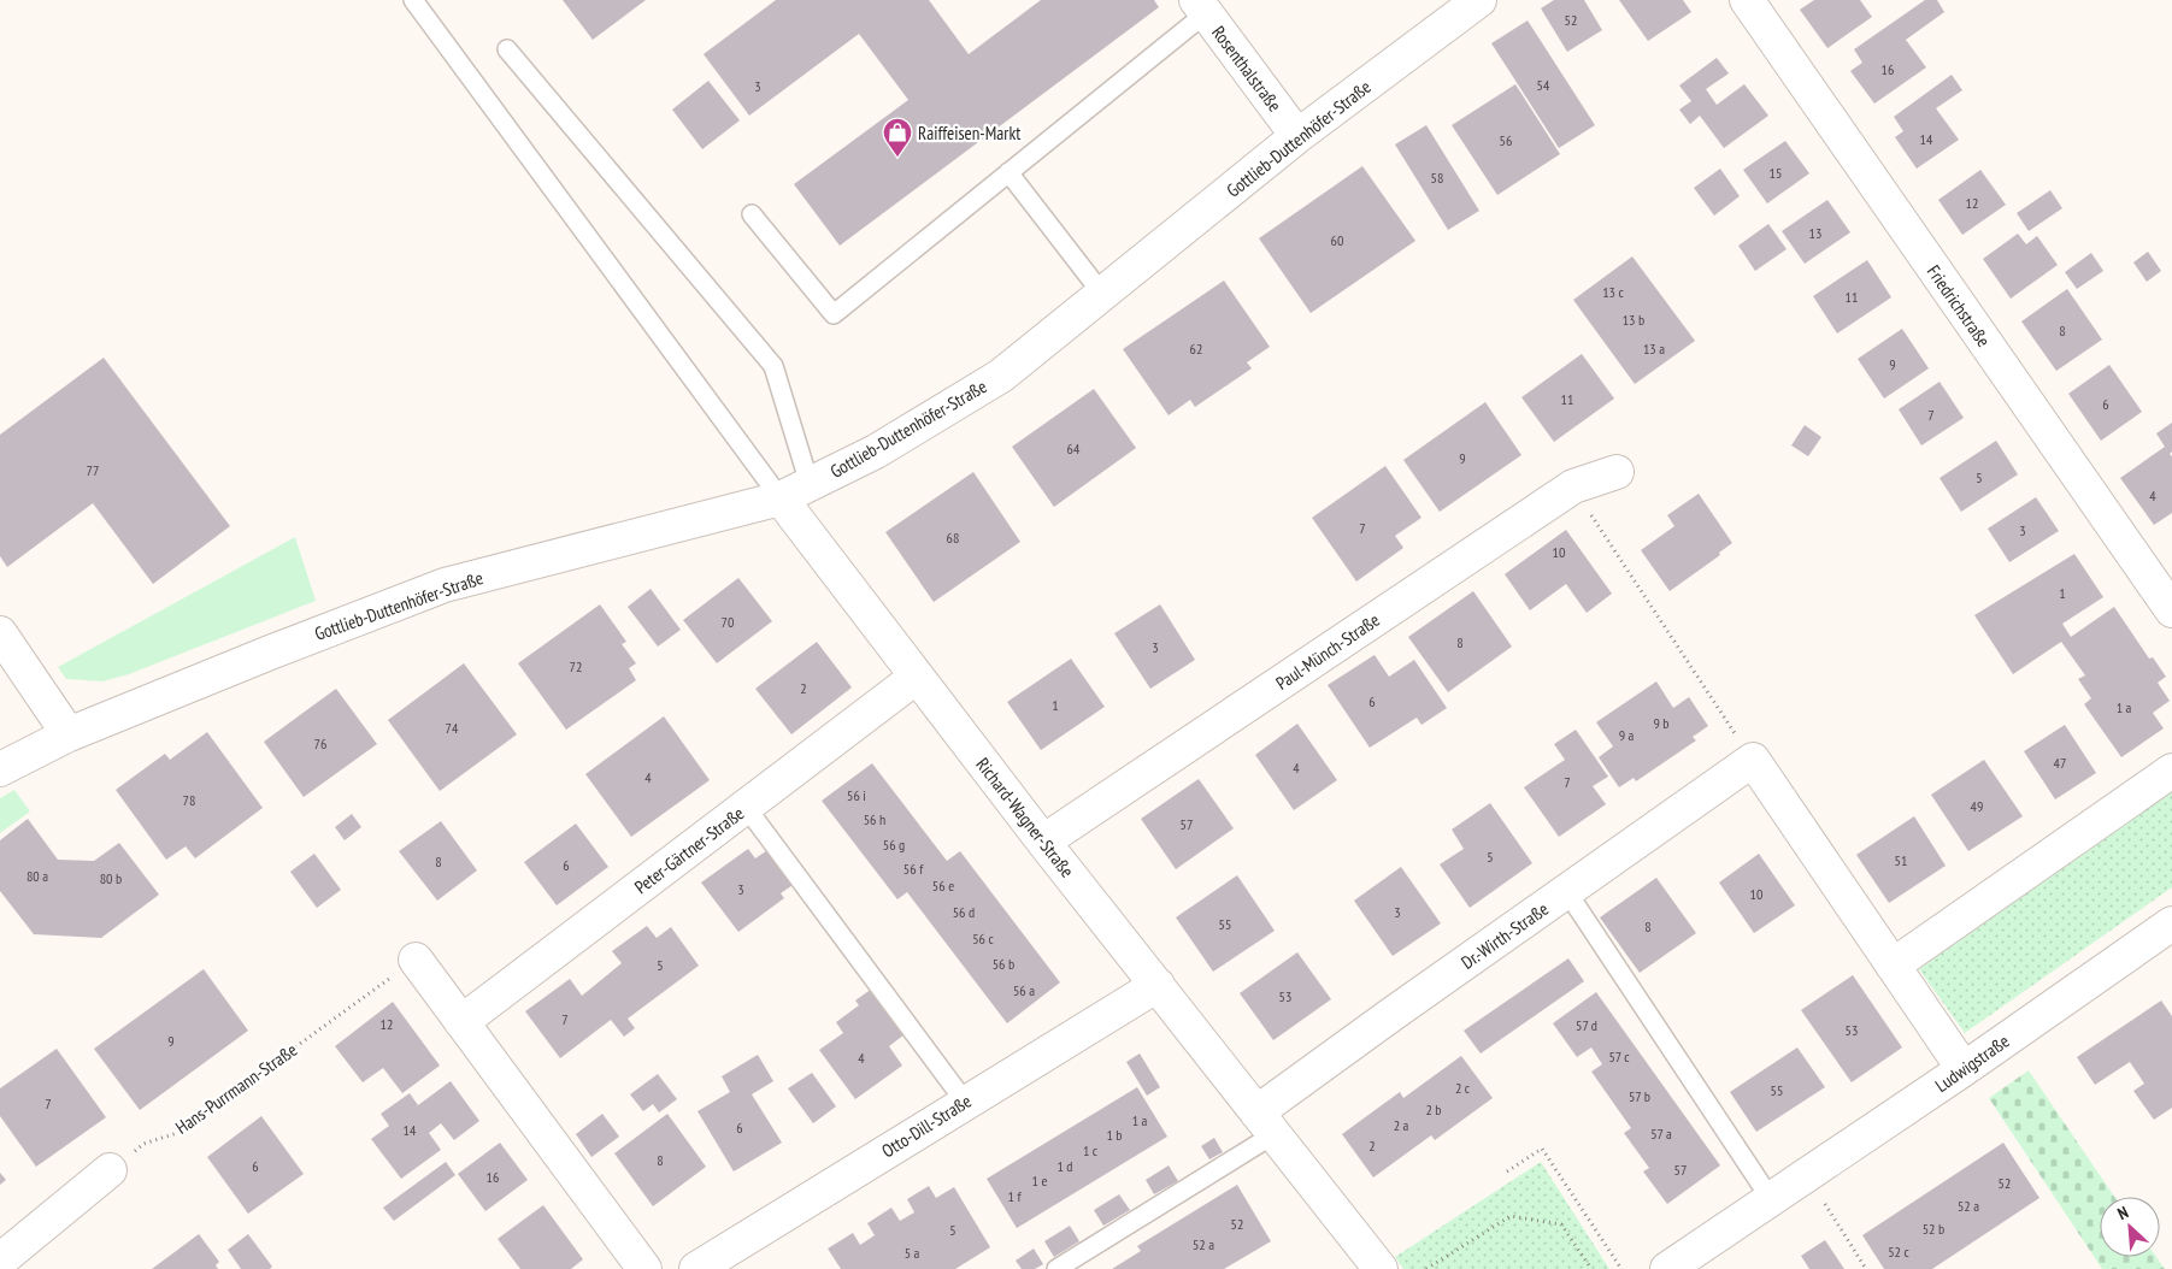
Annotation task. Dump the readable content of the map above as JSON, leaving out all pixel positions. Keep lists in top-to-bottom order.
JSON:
{
  "streets": {
    "street": [
      "Rosenthalstraße",
      "Gottlieb-Duttenhöfer-Straße",
      "Friedrichstraße",
      "Paul-Münch-Straße",
      "Richard-Wagner-Straße",
      "Peter-Gärtner-Straße",
      "Dr.-Wirth-Straße",
      "Ludwigstraße",
      "Otto-Dill-Straße"
    ],
    "path": ["Hans-Purrmann-Straße"]
  },
  "crossings": [
    ["Rosenthalstraße", "Gottlieb-Duttenhöfer-Straße"],
    ["Gottlieb-Duttenhöfer-Straße", "Richard-Wagner-Straße"],
    ["Paul-Münch-Straße", "Richard-Wagner-Straße"],
    ["Richard-Wagner-Straße", "Peter-Gärtner-Straße"],
    ["Richard-Wagner-Straße", "Dr.-Wirth-Straße"],
    ["Richard-Wagner-Straße", "Otto-Dill-Straße"]
  ],
  "places": {
    "shop": ["Raiffeisen-Markt"]
  },
  "house_numbers": [
    "52",
    "16",
    "54",
    "3",
    "14",
    "56",
    "15",
    "58",
    "12",
    "13",
    "60",
    "13 c",
    "11",
    "13 b",
    "8",
    "62",
    "13 a",
    "9",
    "11",
    "6",
    "7",
    "64",
    "9",
    "77",
    "5",
    "4",
    "7",
    "3",
    "68",
    "10",
    "1",
    "70",
    "8",
    "3",
    "72",
    "2",
    "6",
    "1",
    "1 a",
    "9 b",
    "74",
    "9 a",
    "76",
    "47",
    "4",
    "4",
    "7",
    "56 i",
    "78",
    "49",
    "56 h",
    "57",
    "56 g",
    "5",
    "51",
    "8",
    "6",
    "56 f",
    "80 a",
    "80 b",
    "56 e",
    "3",
    "10",
    "56 d",
    "3",
    "55",
    "8",
    "56 c",
    "56 b",
    "5",
    "56 a",
    "53",
    "7",
    "12",
    "57 d",
    "53",
    "9",
    "57 c",
    "4",
    "2 c",
    "55",
    "57 b",
    "7",
    "2 b",
    "1 a",
    "2 a",
    "6",
    "14",
    "57 a",
    "1 b",
    "2",
    "1 c",
    "8",
    "6",
    "1 d",
    "57",
    "16",
    "1 e",
    "52",
    "1 f",
    "52 a",
    "52",
    "52 b",
    "5",
    "52 a",
    "52 c",
    "5 a"
  ],
  "north": "top left"
}
